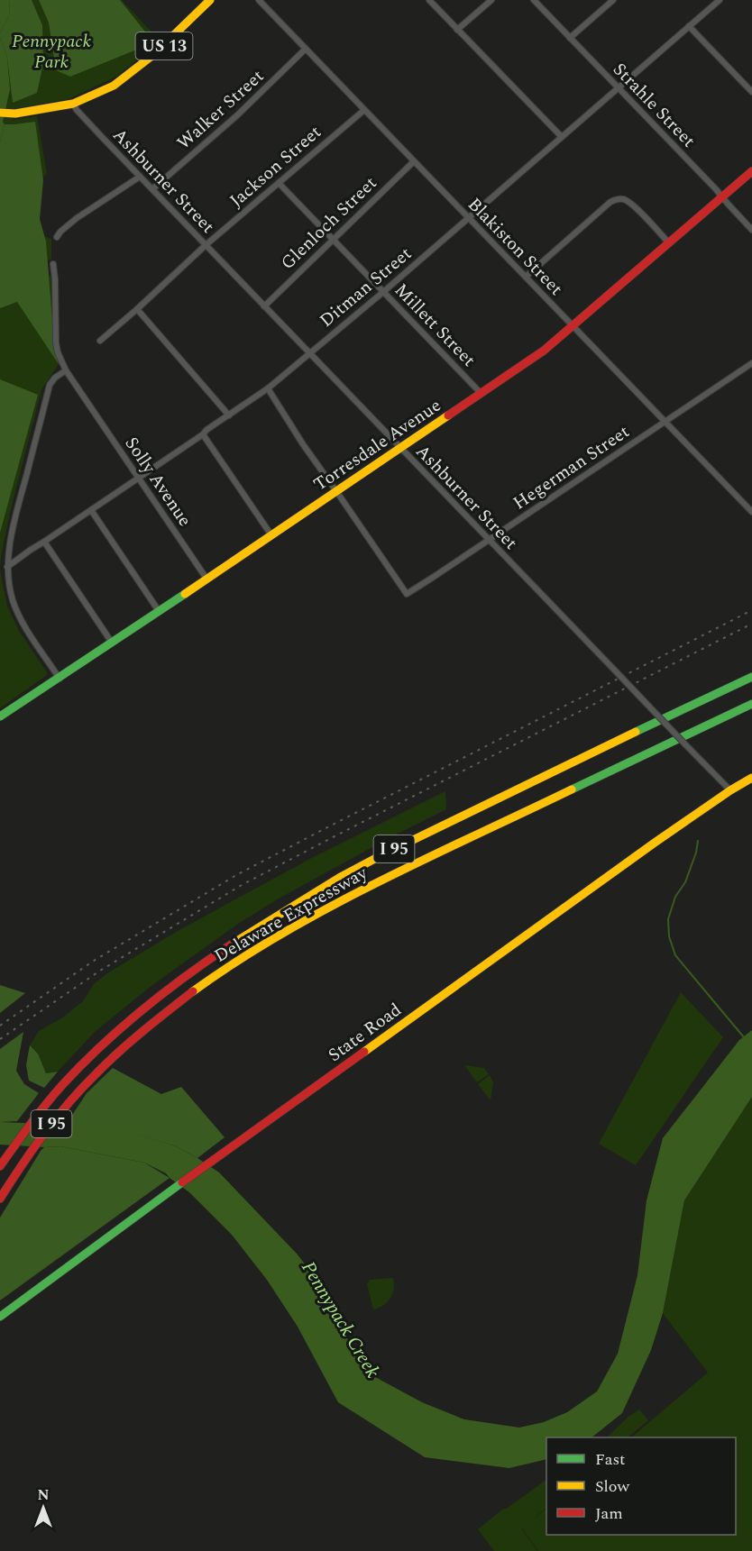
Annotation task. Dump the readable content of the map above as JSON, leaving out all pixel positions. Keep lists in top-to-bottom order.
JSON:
{
  "streets": {
    "main road": [
      "US 13",
      "Torresdale Avenue",
      "I 95",
      "Delaware Expressway",
      "State Road"
    ],
    "street": [
      "Strahle Street",
      "Walker Street",
      "Jackson Street",
      "Ashburner Street",
      "Glenloch Street",
      "Blakiston Street",
      "Ditman Street",
      "Millett Street",
      "Hegerman Street",
      "Solly Avenue"
    ]
  },
  "crossings": [
    ["US 13", "Ashburner Street"],
    ["Strahle Street", "Ditman Street"],
    ["Strahle Street", "Torresdale Avenue"],
    ["Walker Street", "Ashburner Street"],
    ["Walker Street", "Blakiston Street"],
    ["Jackson Street", "Ashburner Street"],
    ["Jackson Street", "Blakiston Street"],
    ["Jackson Street", "Millett Street"],
    ["Ashburner Street", "Glenloch Street"],
    ["Ashburner Street", "Ditman Street"],
    ["Ashburner Street", "Torresdale Avenue"],
    ["Ashburner Street", "Hegerman Street"],
    ["Ashburner Street", "State Road"],
    ["Glenloch Street", "Blakiston Street"],
    ["Glenloch Street", "Millett Street"],
    ["Blakiston Street", "Ditman Street"],
    ["Blakiston Street", "Torresdale Avenue"],
    ["Blakiston Street", "Hegerman Street"],
    ["Ditman Street", "Millett Street"],
    ["Ditman Street", "Solly Avenue"],
    ["Millett Street", "Torresdale Avenue"],
    ["Torresdale Avenue", "Hegerman Street"],
    ["Torresdale Avenue", "Solly Avenue"]
  ],
  "water": ["Pennypack Creek"],
  "parks": ["Pennypack Park"],
  "legend": ["Fast", "Slow", "Jam"],
  "north": "top"
}
